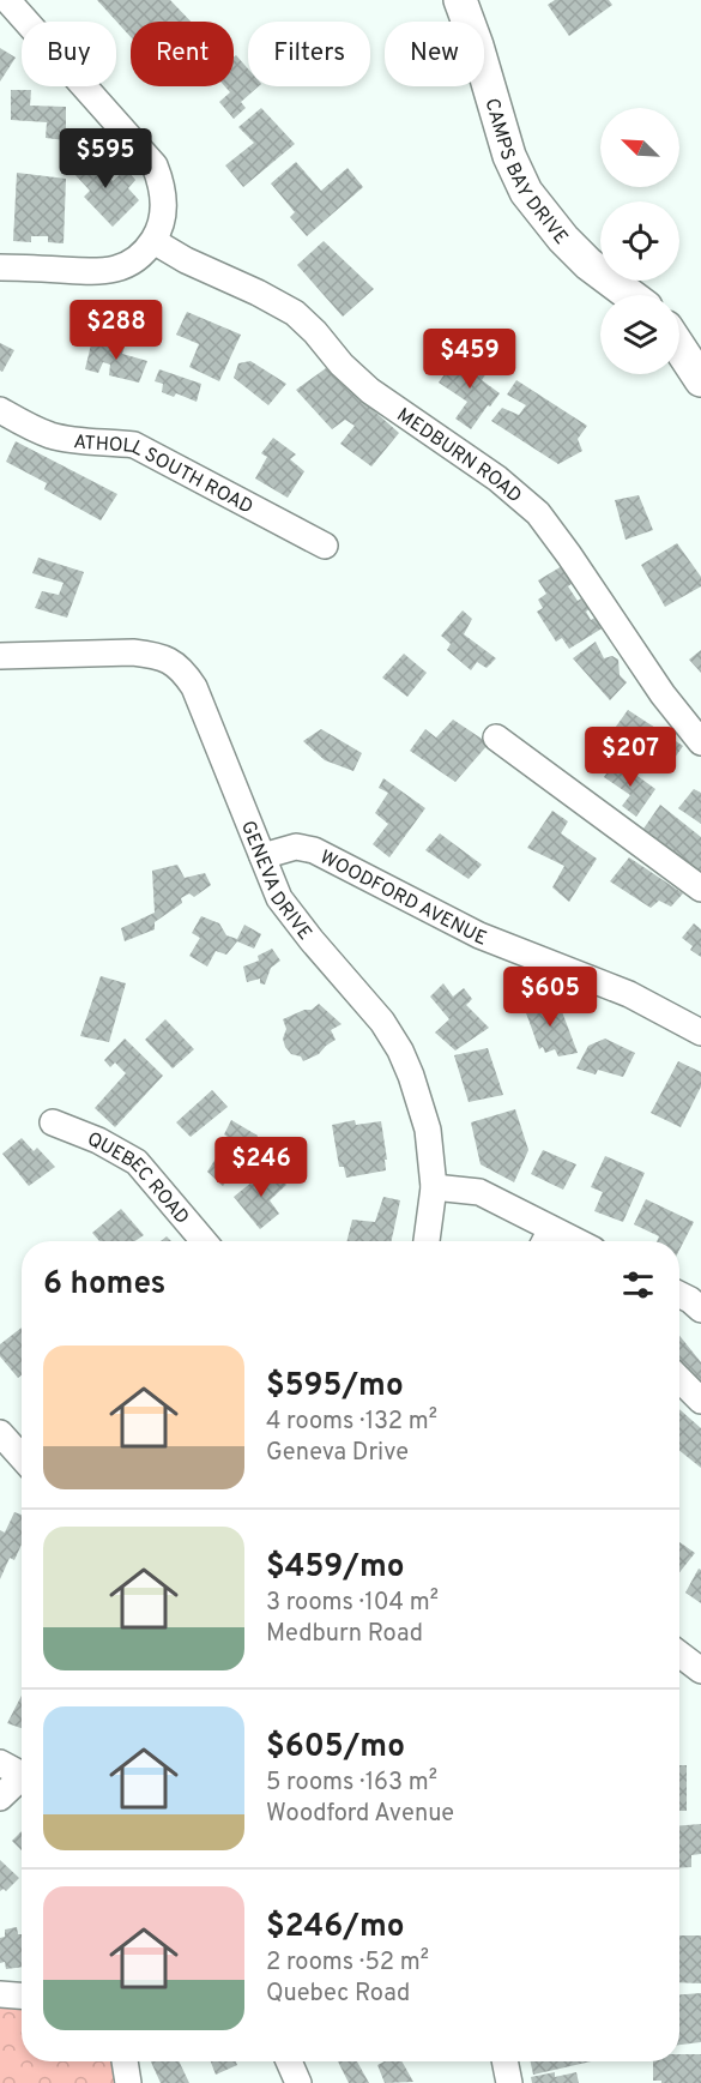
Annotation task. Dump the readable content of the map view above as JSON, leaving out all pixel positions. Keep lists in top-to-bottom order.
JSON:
{
  "streets": {
    "main road": ["CAMPS BAY DRIVE"],
    "street": [
      "MEDBURN ROAD",
      "ATHOLL SOUTH ROAD",
      "GENEVA DRIVE",
      "WOODFORD AVENUE",
      "QUEBEC ROAD"
    ]
  },
  "crossings": [
    ["GENEVA DRIVE", "WOODFORD AVENUE"]
  ],
  "north": "top left",
  "page": {
    "chip": [
      "Buy",
      "Rent",
      "Filters",
      "New"
    ],
    "price": [
      "$595",
      "$288",
      "$459",
      "$207",
      "$605",
      "$246"
    ],
    "heading": "6 homes",
    "list": [
      {
        "name": "$595/mo",
        "note": "4 rooms · 132 m² · Geneva Drive"
      },
      {
        "name": "$459/mo",
        "note": "3 rooms · 104 m² · Medburn Road"
      },
      {
        "name": "$605/mo",
        "note": "5 rooms · 163 m² · Woodford Avenue"
      },
      {
        "name": "$246/mo",
        "note": "2 rooms · 52 m² · Quebec Road"
      }
    ]
  }
}
